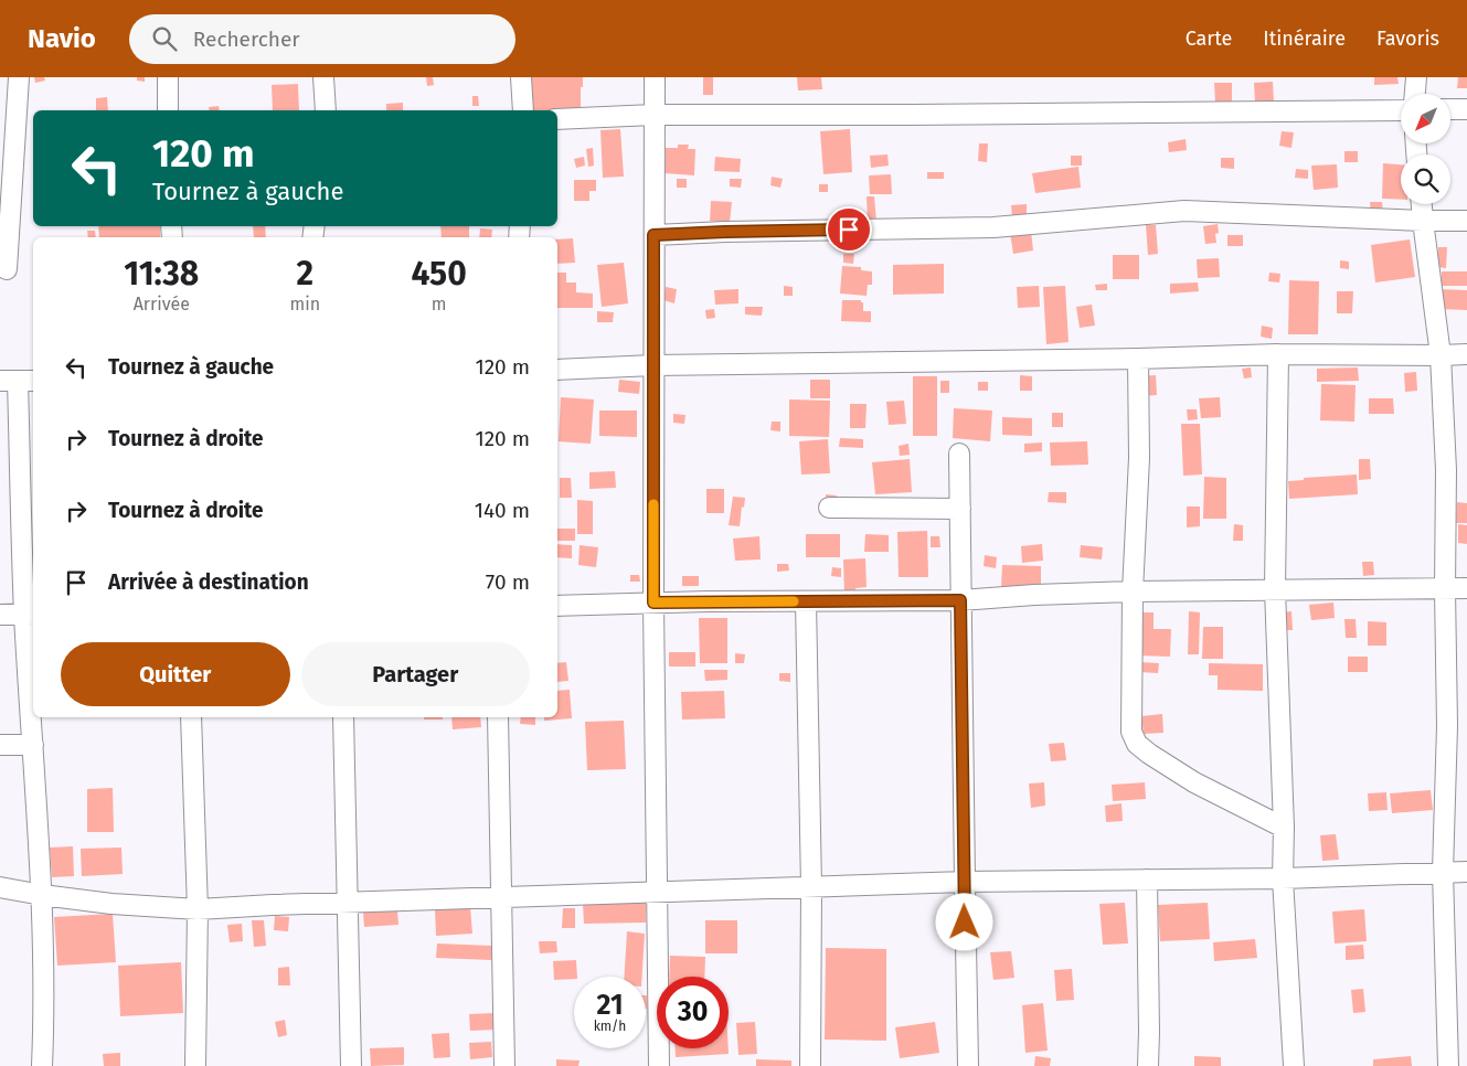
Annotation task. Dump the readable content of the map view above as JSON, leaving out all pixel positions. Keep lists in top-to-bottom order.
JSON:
{
  "north": "bottom left",
  "page": {
    "header": "Navio",
    "search": "Rechercher",
    "nav": ["Carte", "Itinéraire", "Favoris"],
    "turn": ["120 m", "Tournez à gauche"],
    "eta": [
      "11:38",
      "Arrivée",
      "2",
      "min",
      "450",
      "m"
    ],
    "list": [
      {
        "name": "Tournez à gauche",
        "value": "120 m"
      },
      {
        "name": "Tournez à droite",
        "value": "120 m"
      },
      {
        "name": "Tournez à droite",
        "value": "140 m"
      },
      {
        "name": "Arrivée à destination",
        "value": "70 m"
      }
    ],
    "buttons": ["Quitter", "Partager"],
    "speed": "21 km/h",
    "limit": "30"
  }
}
